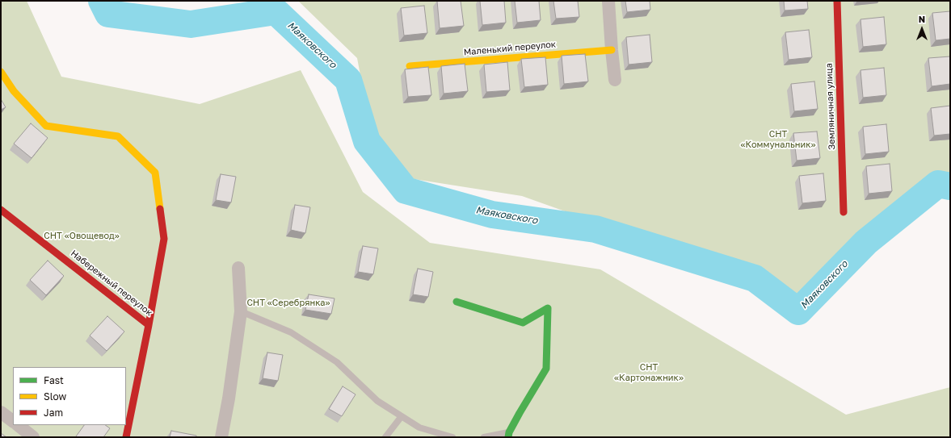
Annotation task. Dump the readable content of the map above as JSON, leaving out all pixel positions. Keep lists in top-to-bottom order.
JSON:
{
  "streets": {
    "street": ["Маленький переулок", "Земляничная улица", "Набережный переулок"]
  },
  "water": ["Маяковского"],
  "parks": [
    "СНТ «Коммунальник»",
    "СНТ «Овощевод»",
    "СНТ «Серебрянка»",
    "СНТ «Картонажник»"
  ],
  "legend": ["Fast", "Slow", "Jam"],
  "north": "top"
}
